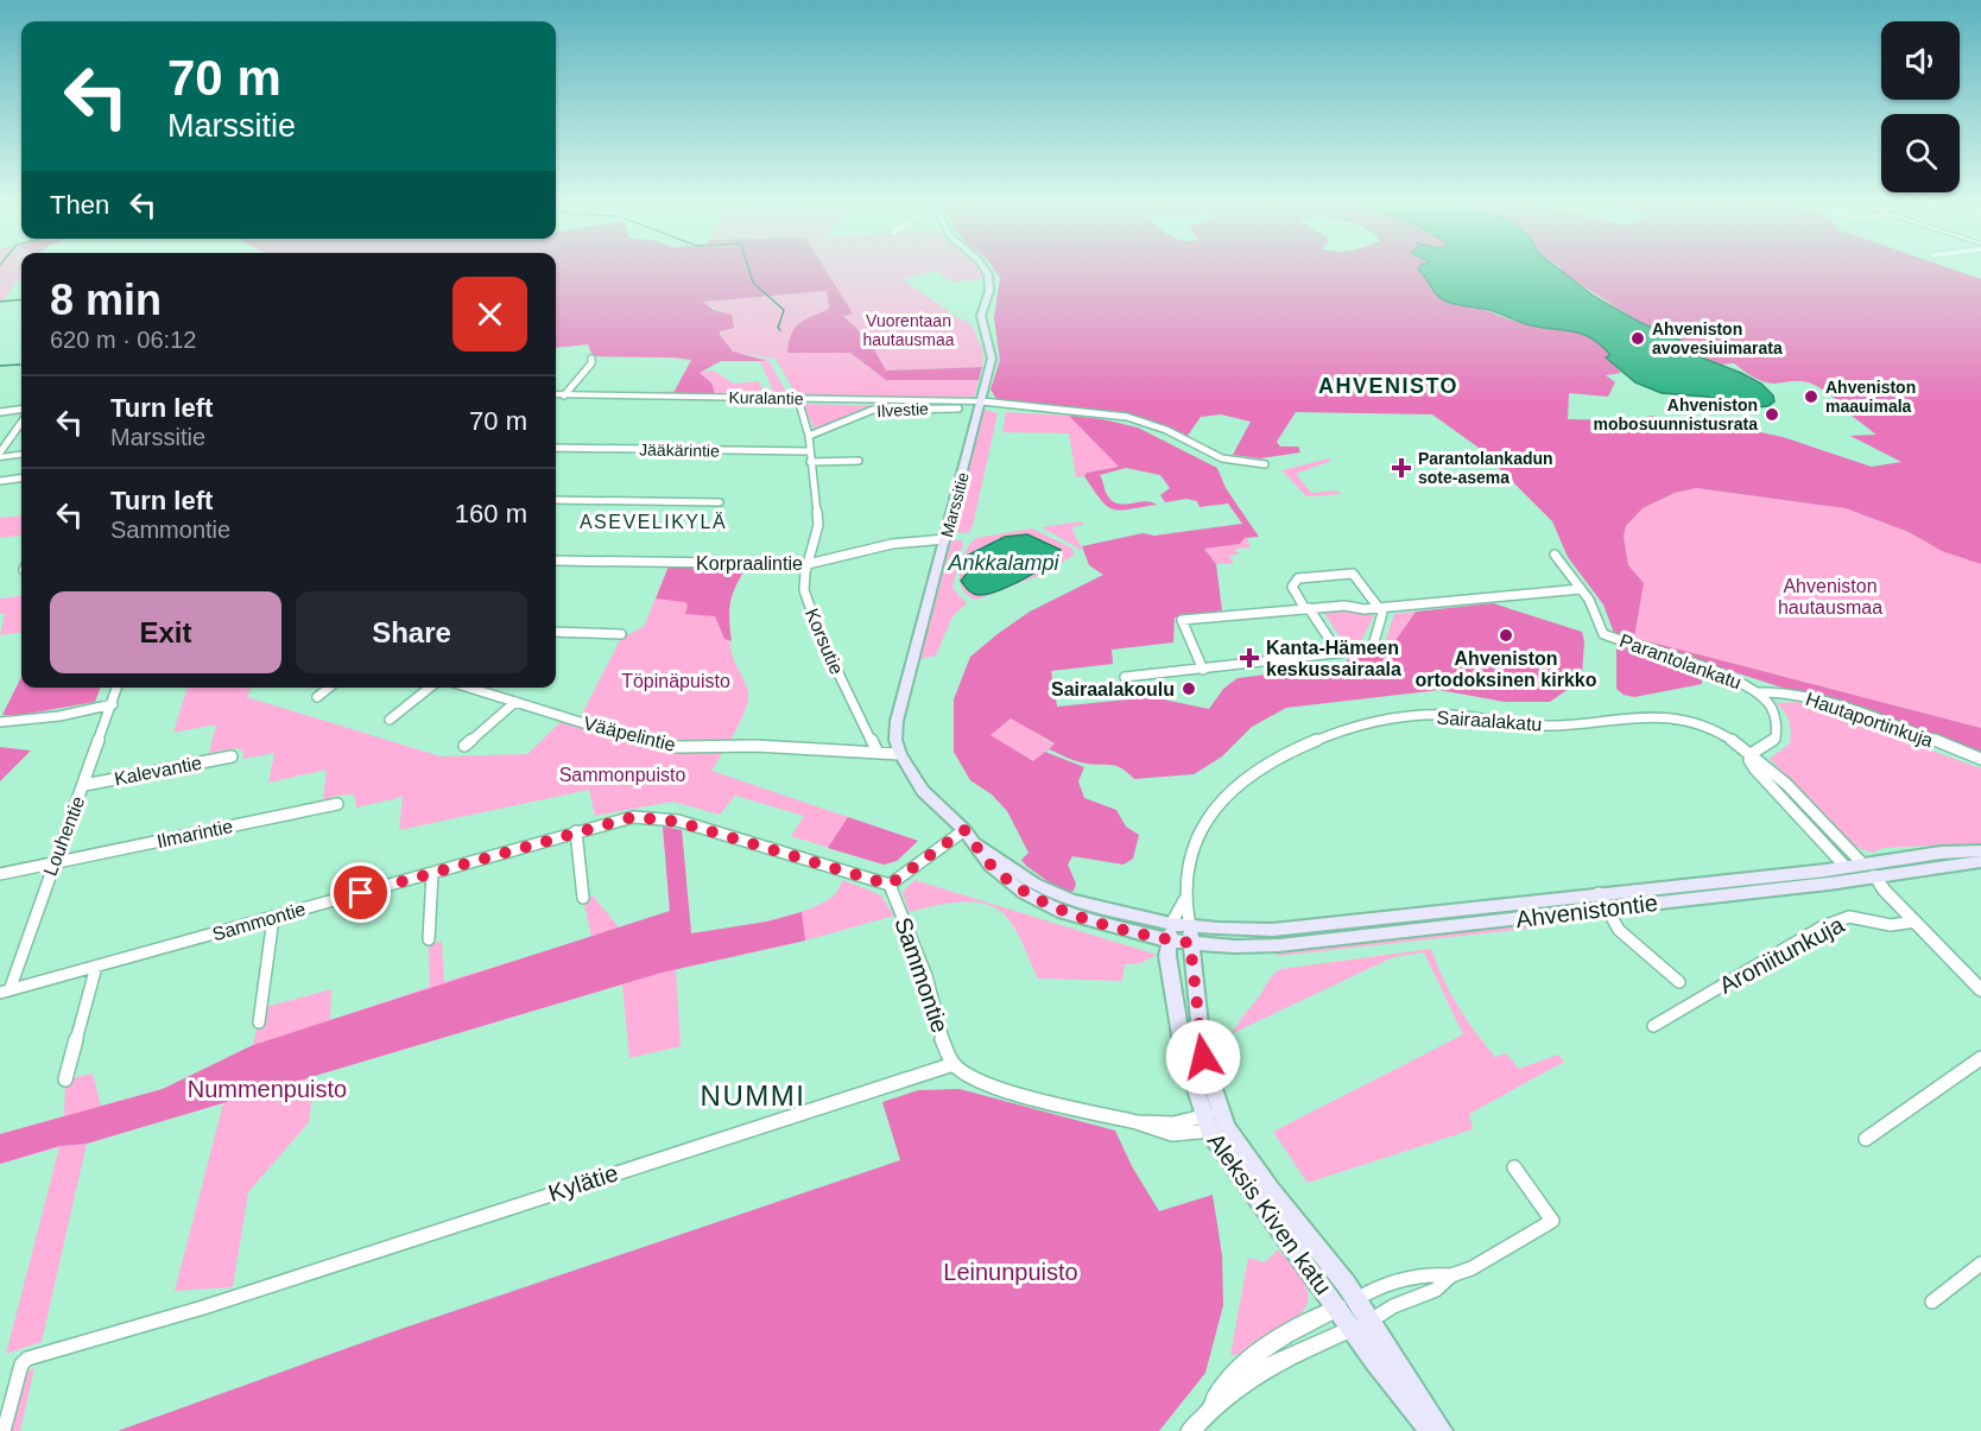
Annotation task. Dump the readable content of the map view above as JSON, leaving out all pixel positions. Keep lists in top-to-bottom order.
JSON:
{
  "streets": {
    "main road": ["Marssitie", "Ahvenistontie", "Aleksis Kiven katu"],
    "street": [
      "Kuralantie",
      "Ilvestie",
      "Jääkärintie",
      "Korpraalintie",
      "Korsutie",
      "Parantolankatu",
      "Hautaportinkuja",
      "Sairaalakatu",
      "Vääpelintie",
      "Kalevantie",
      "Ilmarintie",
      "Louhentie",
      "Sammontie",
      "Aroniitunkuja",
      "Kylätie"
    ]
  },
  "crossings": [
    ["Kuralantie", "Marssitie"],
    ["Kuralantie", "Korsutie"],
    ["Ilvestie", "Korsutie"],
    ["Jääkärintie", "Korsutie"],
    ["Marssitie", "Korpraalintie"],
    ["Marssitie", "Vääpelintie"],
    ["Marssitie", "Ahvenistontie"],
    ["Marssitie", "Aleksis Kiven katu"],
    ["Korpraalintie", "Korsutie"],
    ["Korsutie", "Vääpelintie"],
    ["Parantolankatu", "Hautaportinkuja"],
    ["Sairaalakatu", "Ahvenistontie"],
    ["Kalevantie", "Louhentie"],
    ["Ilmarintie", "Louhentie"],
    ["Louhentie", "Sammontie"],
    ["Ahvenistontie", "Aleksis Kiven katu"],
    ["Sammontie", "Kylätie"]
  ],
  "districts": ["AHVENISTO", "ASEVELIKYLÄ", "NUMMI"],
  "water": ["Ankkalampi"],
  "parks": [
    "Vuorentaan hautausmaa",
    "Ahveniston hautausmaa",
    "Töpinäpuisto",
    "Sammonpuisto",
    "Nummenpuisto",
    "Leinunpuisto"
  ],
  "places": {
    "other": [
      "Ahveniston avovesiuimarata",
      "Ahveniston maauimala",
      "Ahveniston mobosuunnistusrata",
      "Ahveniston ortodoksinen kirkko",
      "Sairaalakoulu"
    ],
    "health": ["Parantolankadun sote-asema", "Kanta-Hämeen keskussairaala"]
  },
  "page": {
    "turn": ["70 m", "Marssitie"],
    "then": "Then",
    "heading": ["8 min", "620 m · 06:12"],
    "list": [
      {
        "name": "Turn left",
        "note": "Marssitie",
        "value": "70 m"
      },
      {
        "name": "Turn left",
        "note": "Sammontie",
        "value": "160 m"
      }
    ],
    "buttons": ["Exit", "Share"]
  }
}
